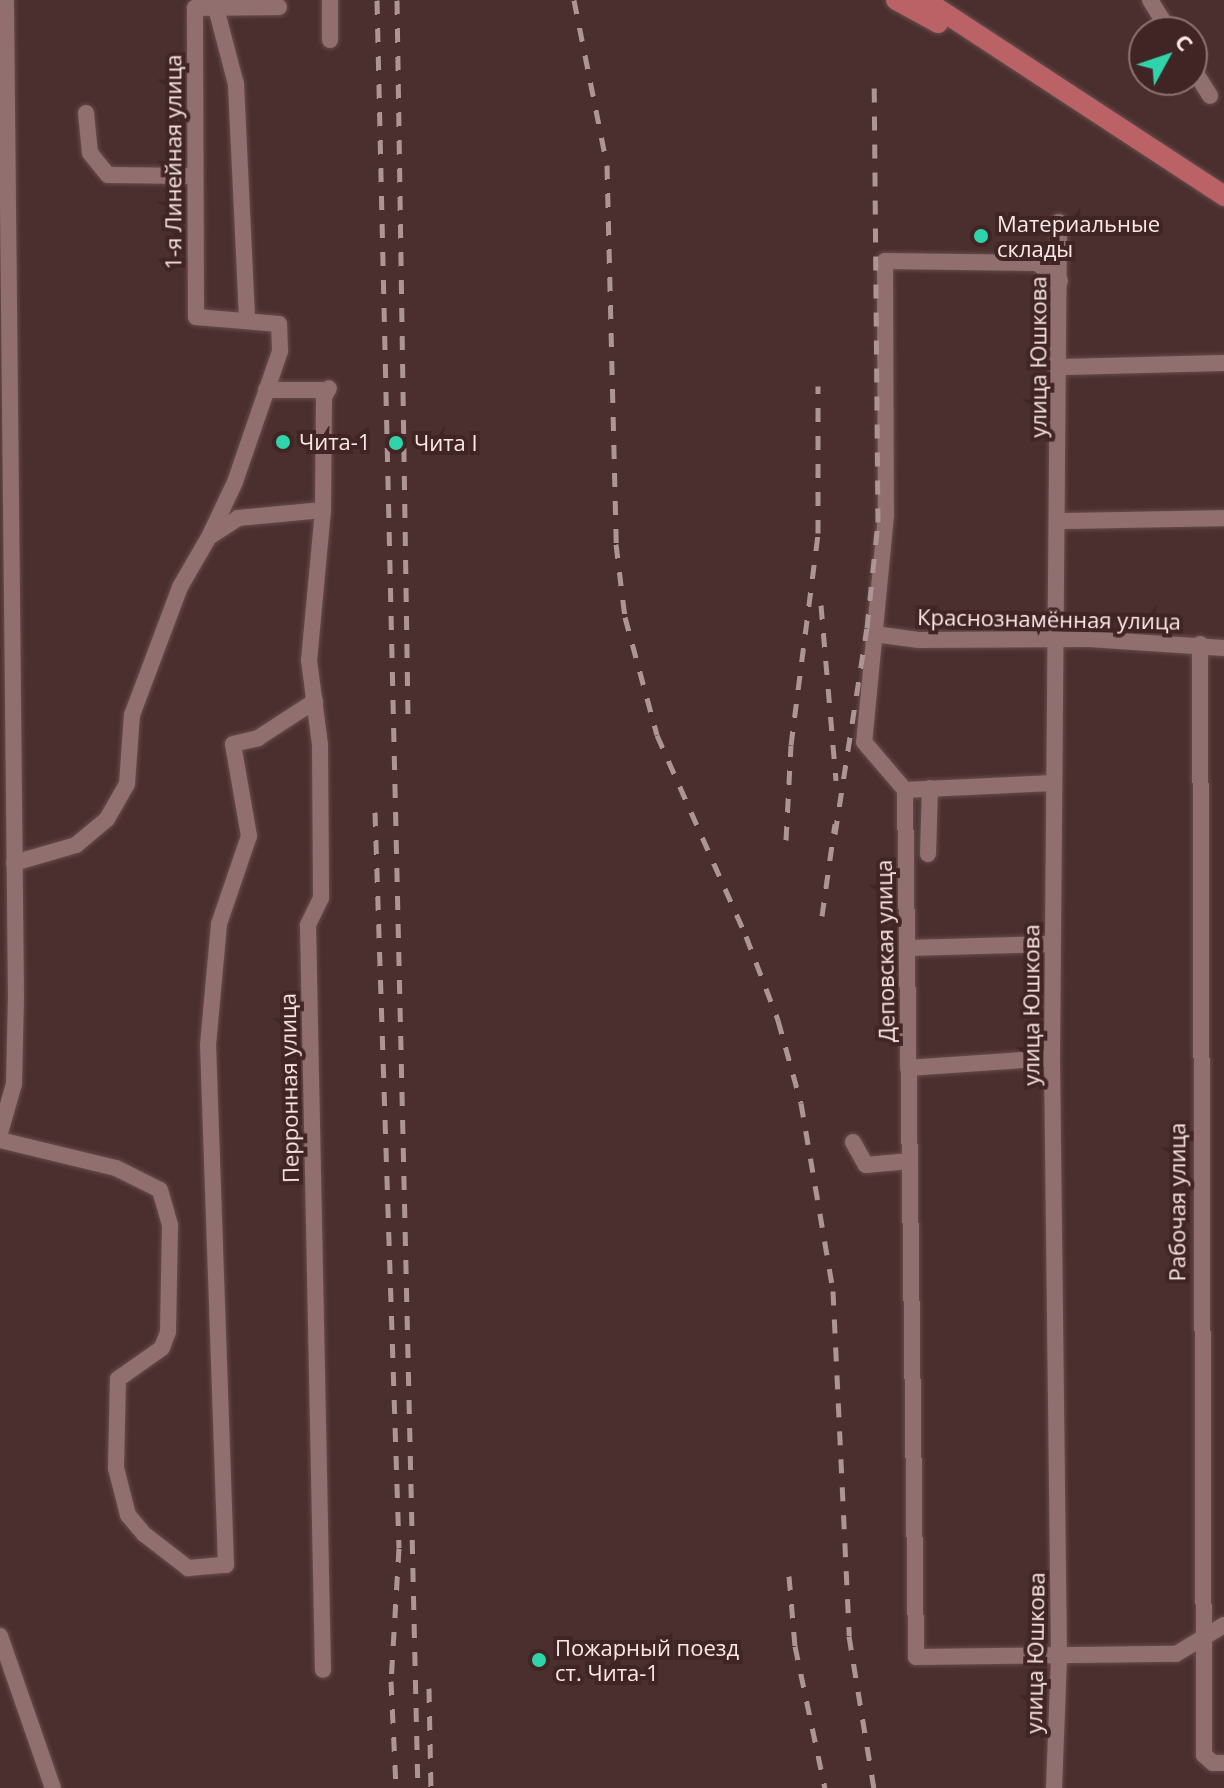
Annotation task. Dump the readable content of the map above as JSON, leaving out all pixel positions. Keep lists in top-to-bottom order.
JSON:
{
  "streets": {
    "street": [
      "1-я Линейная улица",
      "улица Юшкова",
      "Краснознамённая улица",
      "Деповская улица",
      "Перронная улица",
      "Рабочая улица"
    ]
  },
  "crossings": [
    ["1-я Линейная улица", "Перронная улица"],
    ["улица Юшкова", "Краснознамённая улица"],
    ["улица Юшкова", "Деповская улица"],
    ["Краснознамённая улица", "Рабочая улица"]
  ],
  "places": [
    "Материальные склады",
    "Чита-1",
    "Чита I",
    "Пожарный поезд ст. Чита-1"
  ],
  "north": "top right"
}
